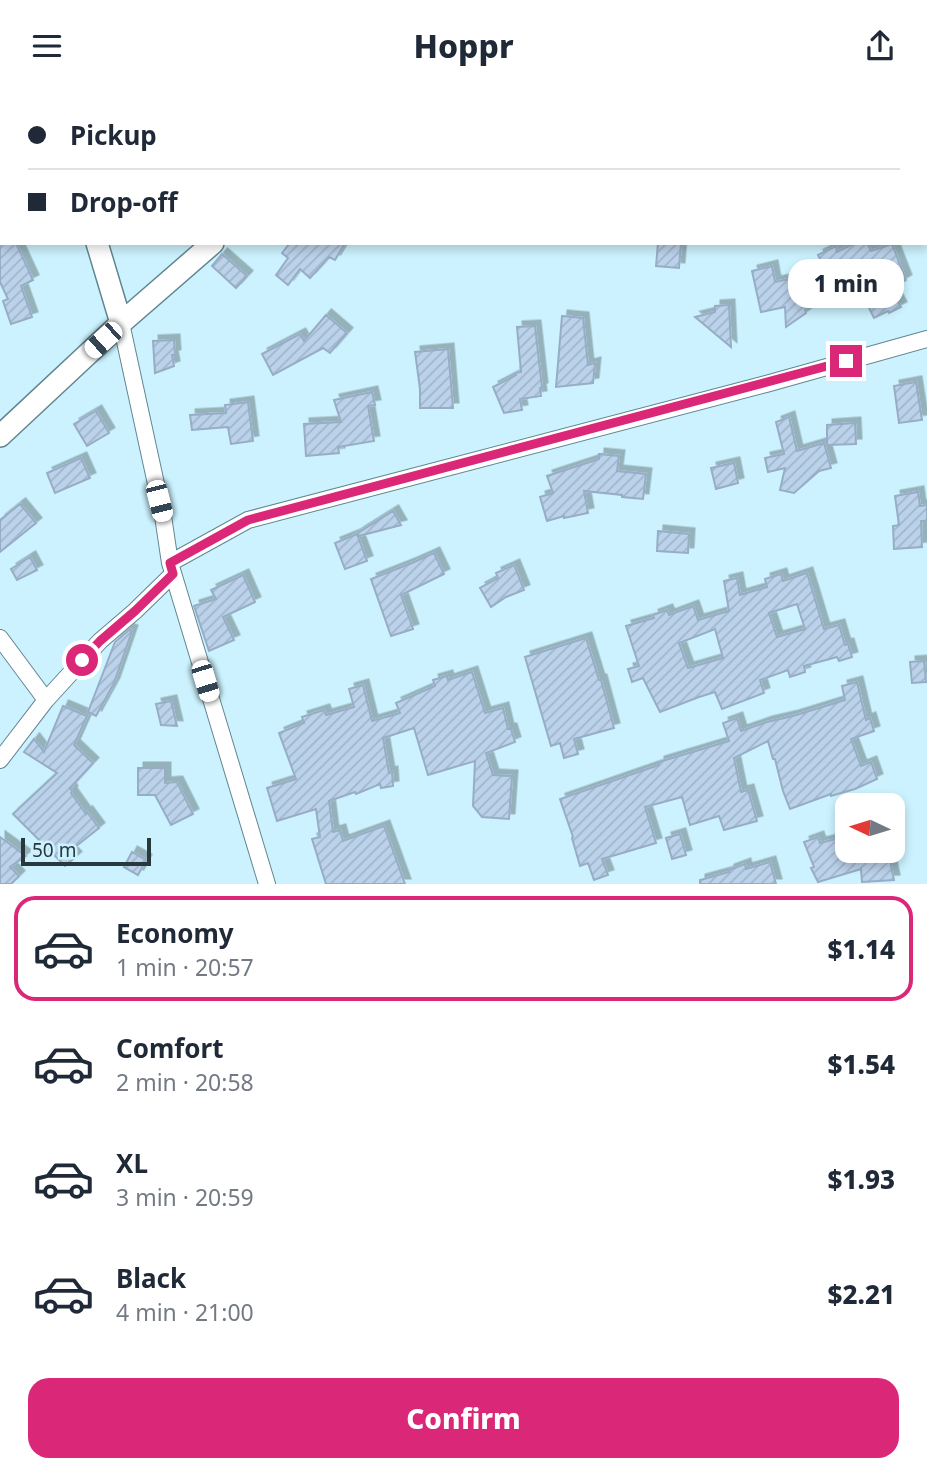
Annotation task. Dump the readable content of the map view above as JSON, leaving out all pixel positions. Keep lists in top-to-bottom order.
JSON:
{
  "scale_bar": "50 m",
  "north": "left",
  "page": {
    "header": "Hoppr",
    "banner": ["Pickup", "Drop-off"],
    "bubble": "1 min",
    "scale": "50 m",
    "list": [
      {
        "name": "Economy",
        "note": "1 min · 20:57",
        "value": "$1.14"
      },
      {
        "name": "Comfort",
        "note": "2 min · 20:58",
        "value": "$1.54"
      },
      {
        "name": "XL",
        "note": "3 min · 20:59",
        "value": "$1.93"
      },
      {
        "name": "Black",
        "note": "4 min · 21:00",
        "value": "$2.21"
      }
    ],
    "buttons": "Confirm"
  }
}
